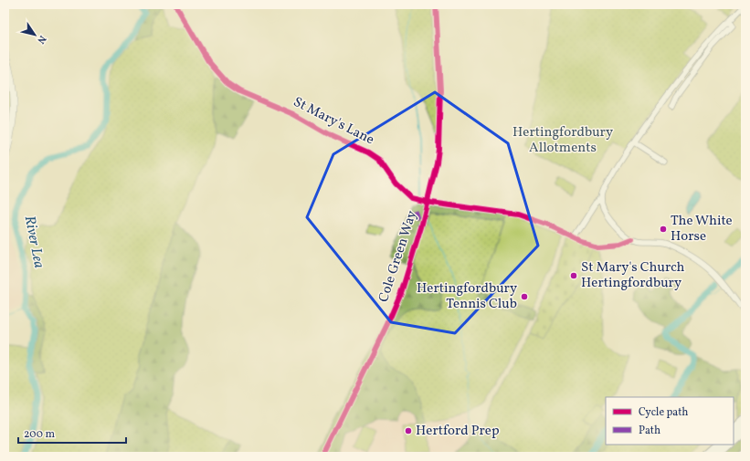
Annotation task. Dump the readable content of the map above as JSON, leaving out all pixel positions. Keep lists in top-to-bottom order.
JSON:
{
  "streets": {
    "street": ["St Mary's Lane"],
    "cycle path": ["Cole Green Way"]
  },
  "water": ["River Lea"],
  "parks": ["Hertingfordbury Allotments"],
  "places": [
    "The White Horse",
    "St Mary's Church Hertingfordbury",
    "Hertingfordbury Tennis Club",
    "Hertford Prep"
  ],
  "legend": ["Cycle path", "Path"],
  "scale_bar": "200 m",
  "north": "bottom right"
}
